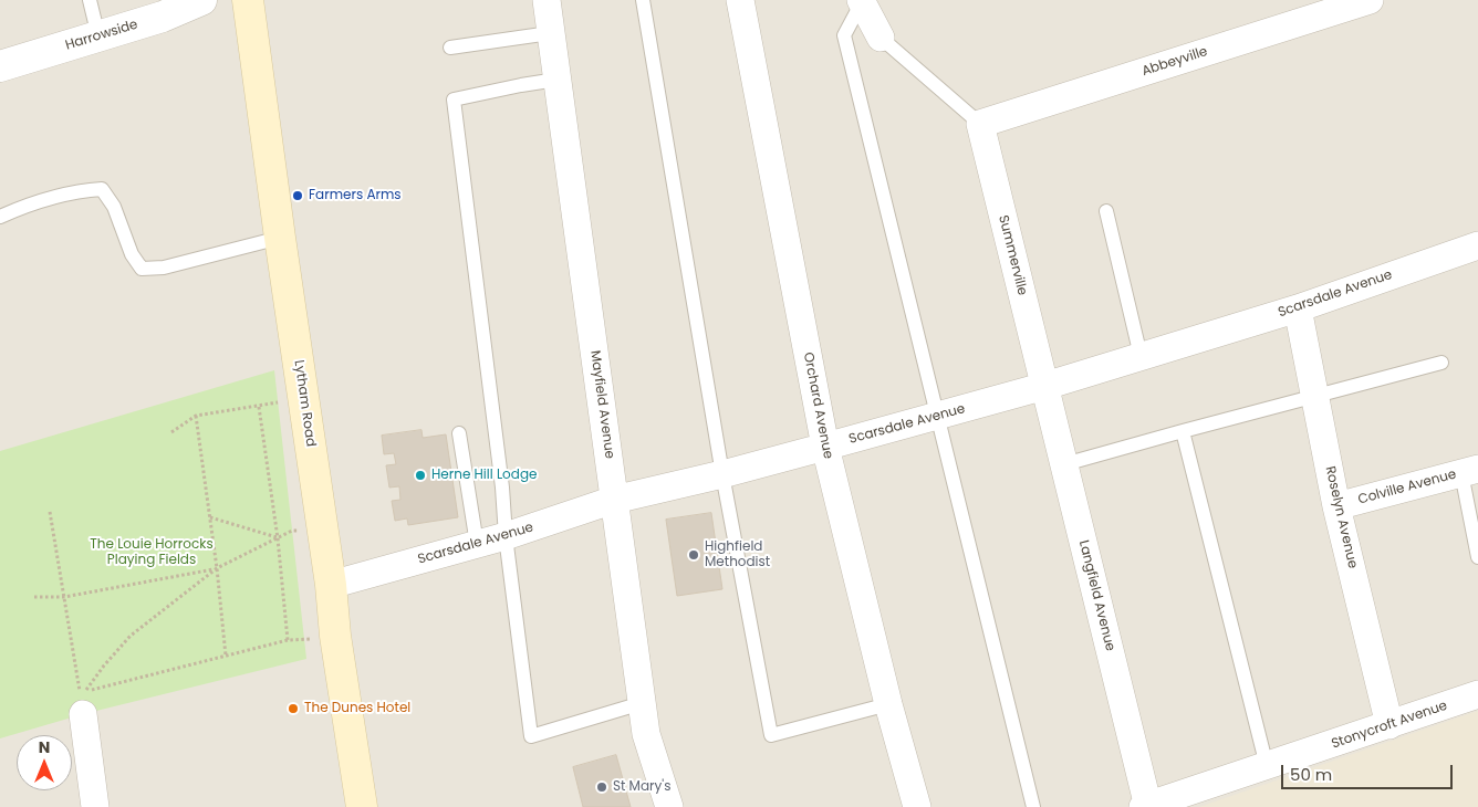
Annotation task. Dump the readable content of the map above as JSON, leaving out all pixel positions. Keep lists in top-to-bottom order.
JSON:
{
  "streets": {
    "main road": ["Lytham Road"],
    "street": [
      "Harrowside",
      "Abbeyville",
      "Summerville",
      "Scarsdale Avenue",
      "Mayfield Avenue",
      "Orchard Avenue",
      "Colville Avenue",
      "Roselyn Avenue",
      "Langfield Avenue",
      "Stonycroft Avenue"
    ]
  },
  "crossings": [
    ["Abbeyville", "Summerville"],
    ["Summerville", "Scarsdale Avenue"],
    ["Summerville", "Langfield Avenue"],
    ["Scarsdale Avenue", "Lytham Road"],
    ["Scarsdale Avenue", "Mayfield Avenue"],
    ["Scarsdale Avenue", "Orchard Avenue"],
    ["Scarsdale Avenue", "Roselyn Avenue"],
    ["Scarsdale Avenue", "Langfield Avenue"],
    ["Colville Avenue", "Roselyn Avenue"],
    ["Roselyn Avenue", "Stonycroft Avenue"],
    ["Langfield Avenue", "Stonycroft Avenue"]
  ],
  "parks": ["The Louie Horrocks Playing Fields"],
  "places": [
    "Farmers Arms",
    "Herne Hill Lodge",
    "Highfield Methodist",
    "The Dunes Hotel",
    "St Mary's"
  ],
  "scale_bar": "50 m",
  "north": "top"
}
